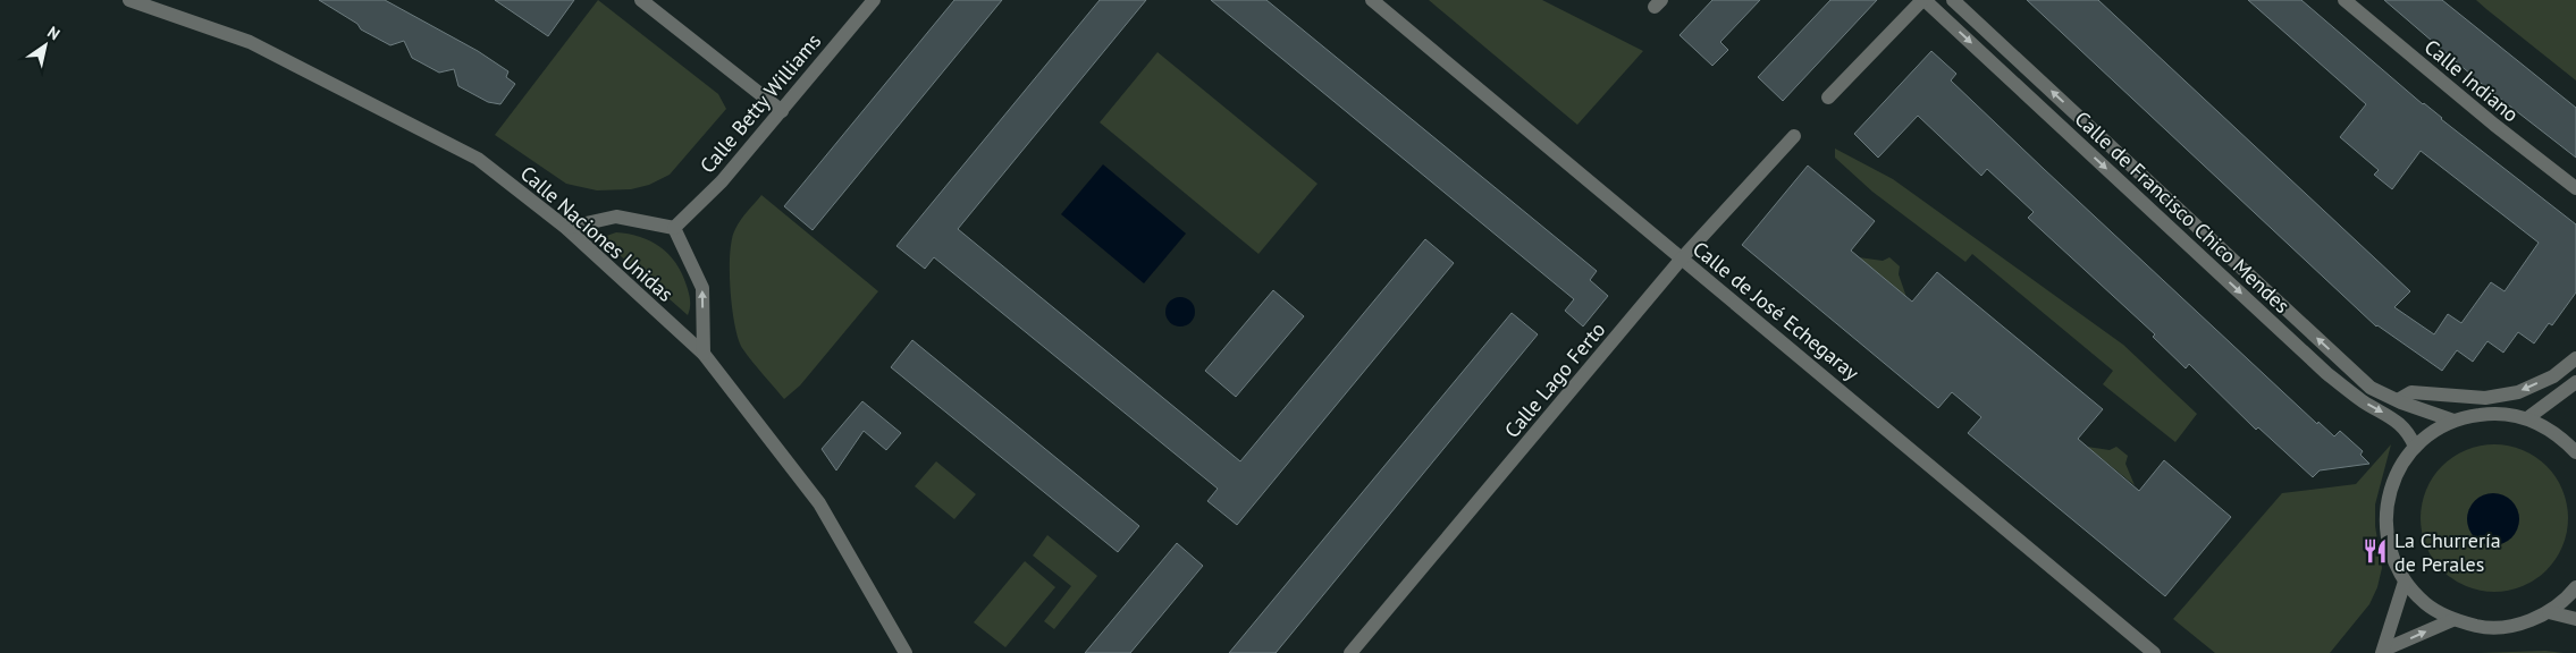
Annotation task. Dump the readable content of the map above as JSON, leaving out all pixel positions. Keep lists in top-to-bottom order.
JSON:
{
  "streets": {
    "street": [
      "Calle Indiano",
      "Calle Betty Williams",
      "Calle de Francisco Chico Mendes",
      "Calle Naciones Unidas",
      "Calle de José Echegaray",
      "Calle Lago Ferto"
    ]
  },
  "crossings": [
    ["Calle de José Echegaray", "Calle Lago Ferto"]
  ],
  "places": {
    "restaurant": ["La Churrería de Perales"]
  },
  "north": "top right"
}
